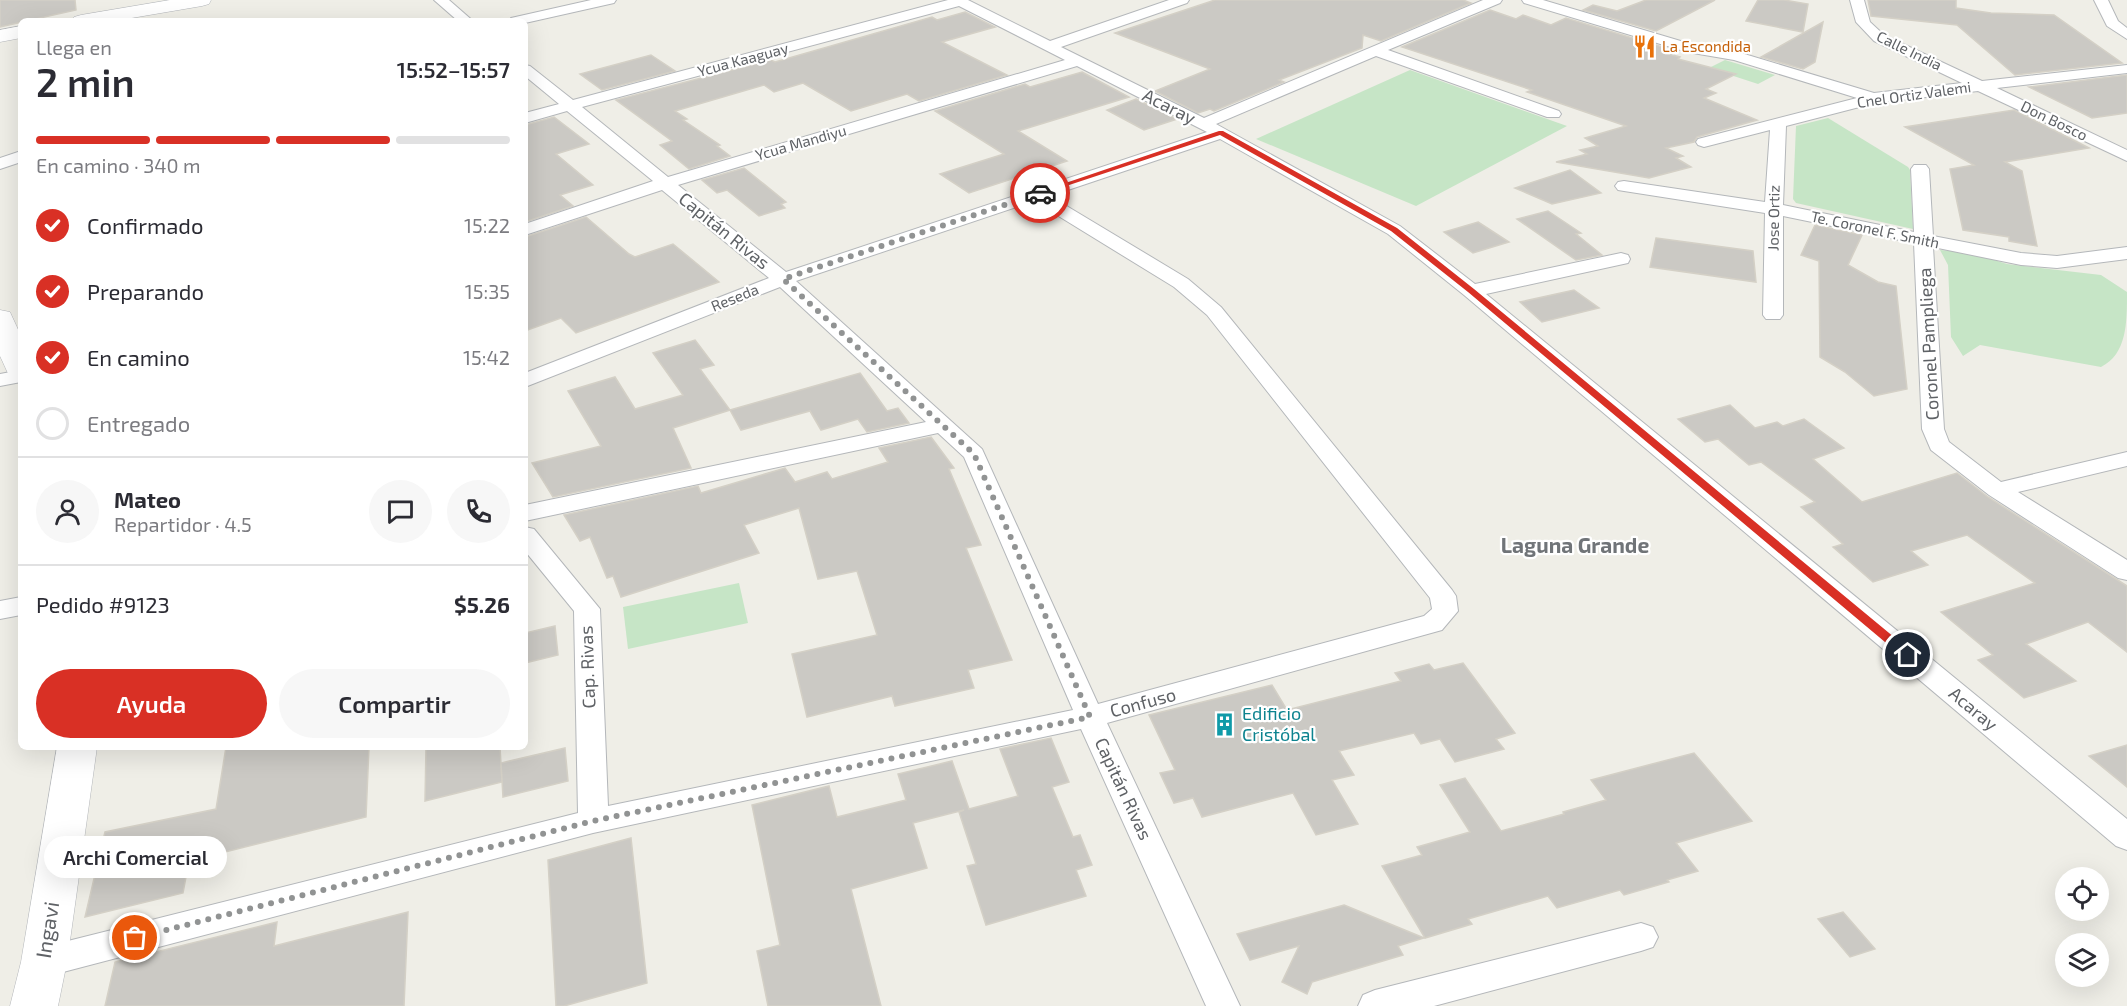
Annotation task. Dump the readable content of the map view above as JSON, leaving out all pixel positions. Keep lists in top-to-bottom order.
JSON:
{
  "streets": {
    "main road": ["Ingavi"],
    "street": [
      "Calle India",
      "Ycua Kaaguay",
      "Cnel Ortiz Valemi",
      "Acaray",
      "Don Bosco",
      "Ycua Mandiyu",
      "Jose Ortiz",
      "Te. Coronel F. Smith",
      "Capitán Rivas",
      "Reseda",
      "Coronel Pampliega",
      "Cap. Rivas",
      "Confuso"
    ]
  },
  "crossings": [
    ["Calle India", "Cnel Ortiz Valemi"],
    ["Calle India", "Don Bosco"],
    ["Ycua Kaaguay", "Acaray"],
    ["Ycua Kaaguay", "Capitán Rivas"],
    ["Cnel Ortiz Valemi", "Don Bosco"],
    ["Cnel Ortiz Valemi", "Jose Ortiz"],
    ["Acaray", "Ycua Mandiyu"],
    ["Acaray", "Reseda"],
    ["Ycua Mandiyu", "Capitán Rivas"],
    ["Jose Ortiz", "Te. Coronel F. Smith"],
    ["Te. Coronel F. Smith", "Coronel Pampliega"],
    ["Capitán Rivas", "Reseda"],
    ["Capitán Rivas", "Confuso"],
    ["Reseda", "Confuso"],
    ["Cap. Rivas", "Confuso"],
    ["Confuso", "Ingavi"]
  ],
  "districts": ["Laguna Grande"],
  "places": {
    "restaurant": ["La Escondida"],
    "building": ["Edificio Cristóbal"],
    "other": ["Archi Comercial"]
  },
  "page": {
    "heading": ["2 min", "Llega en", "15:52–15:57"],
    "panel": [
      "Mateo",
      "Repartidor · 4.5",
      "Pedido #9123",
      "$5.26"
    ],
    "bar": "En camino · 340 m",
    "list": [
      ["Confirmado", "15:22"],
      ["Preparando", "15:35"],
      ["En camino", "15:42"],
      "Entregado"
    ],
    "buttons": ["Ayuda", "Compartir"],
    "bubble": "Archi Comercial"
  }
}
